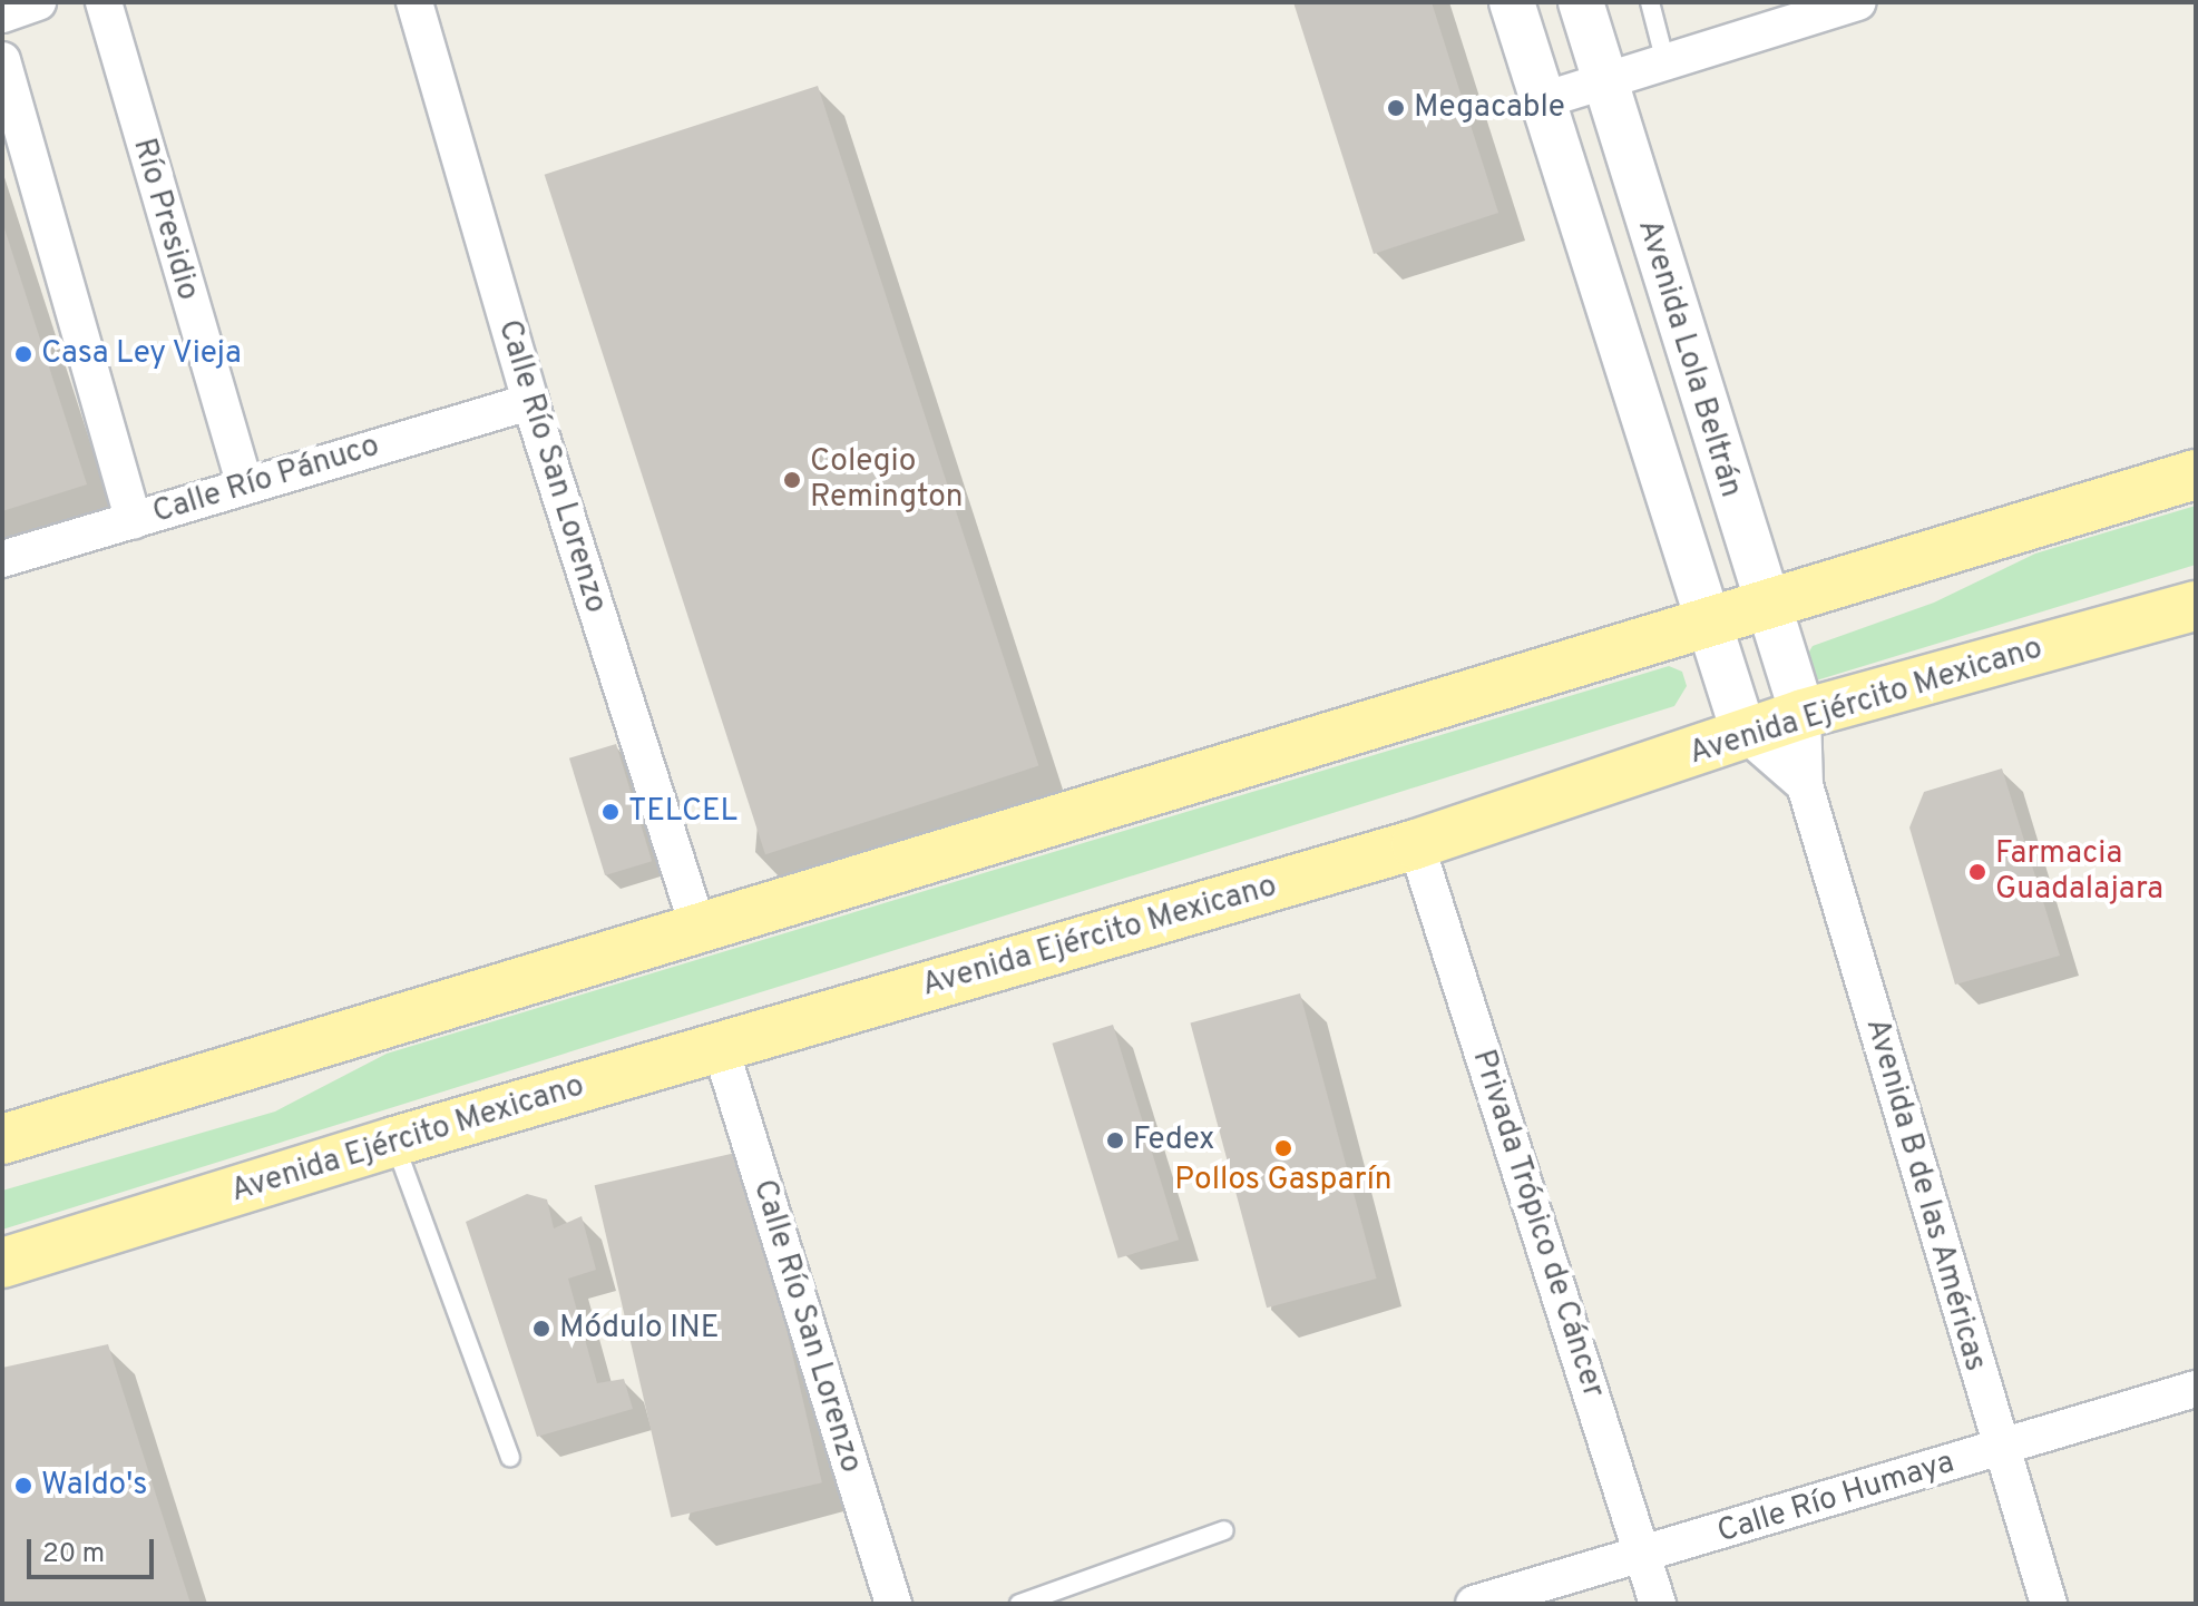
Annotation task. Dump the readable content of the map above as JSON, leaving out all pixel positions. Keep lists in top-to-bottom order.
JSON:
{
  "streets": {
    "main road": ["Avenida Ejército Mexicano"],
    "street": [
      "Río Presidio",
      "Avenida Lola Beltrán",
      "Calle Río San Lorenzo",
      "Calle Río Pánuco",
      "Avenida B de las Américas",
      "Privada Trópico de Cáncer",
      "Calle Río Humaya"
    ]
  },
  "crossings": [
    ["Río Presidio", "Calle Río Pánuco"],
    ["Avenida Lola Beltrán", "Avenida Ejército Mexicano"],
    ["Avenida Lola Beltrán", "Avenida B de las Américas"],
    ["Calle Río San Lorenzo", "Calle Río Pánuco"],
    ["Calle Río San Lorenzo", "Avenida Ejército Mexicano"],
    ["Avenida Ejército Mexicano", "Avenida B de las Américas"],
    ["Avenida Ejército Mexicano", "Privada Trópico de Cáncer"],
    ["Avenida B de las Américas", "Calle Río Humaya"],
    ["Privada Trópico de Cáncer", "Calle Río Humaya"]
  ],
  "places": [
    "Megacable",
    "Casa Ley Vieja",
    "Colegio Remington",
    "TELCEL",
    "Farmacia Guadalajara",
    "Fedex",
    "Pollos Gasparín",
    "Módulo INE",
    "Waldo's"
  ],
  "scale_bar": "20 m"
}
